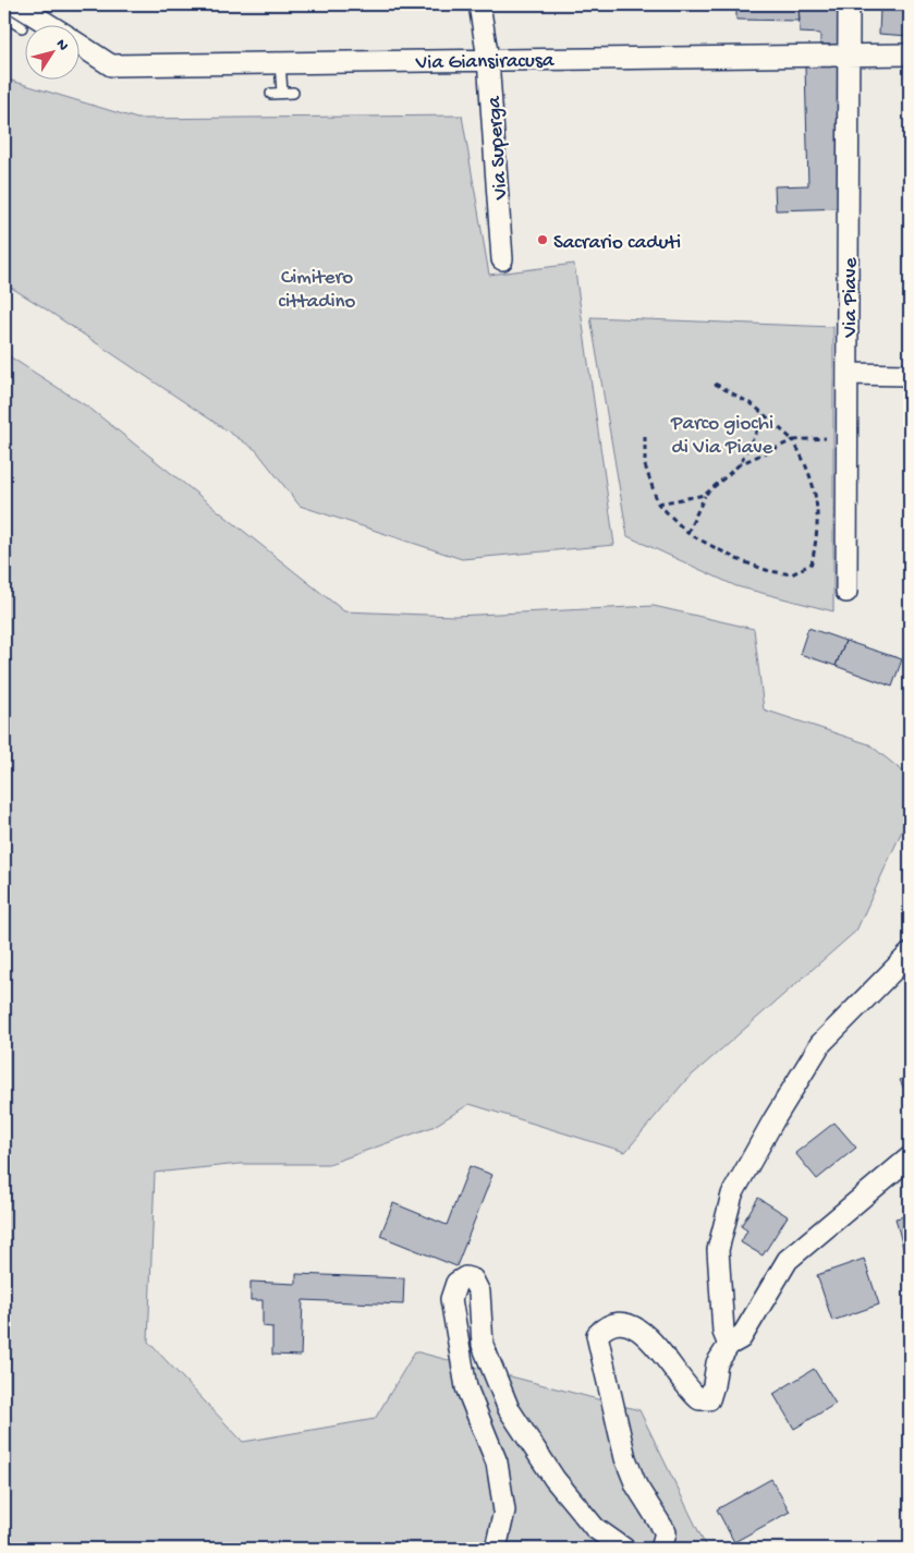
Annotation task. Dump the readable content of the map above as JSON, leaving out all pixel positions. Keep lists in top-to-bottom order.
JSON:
{
  "streets": {
    "street": ["Via Giansiracusa", "Via Superga", "Via Piave"]
  },
  "crossings": [
    ["Via Giansiracusa", "Via Superga"],
    ["Via Giansiracusa", "Via Piave"]
  ],
  "parks": ["Cimitero cittadino", "Parco giochi di Via Piave"],
  "places": ["Sacrario caduti"],
  "north": "top right"
}
